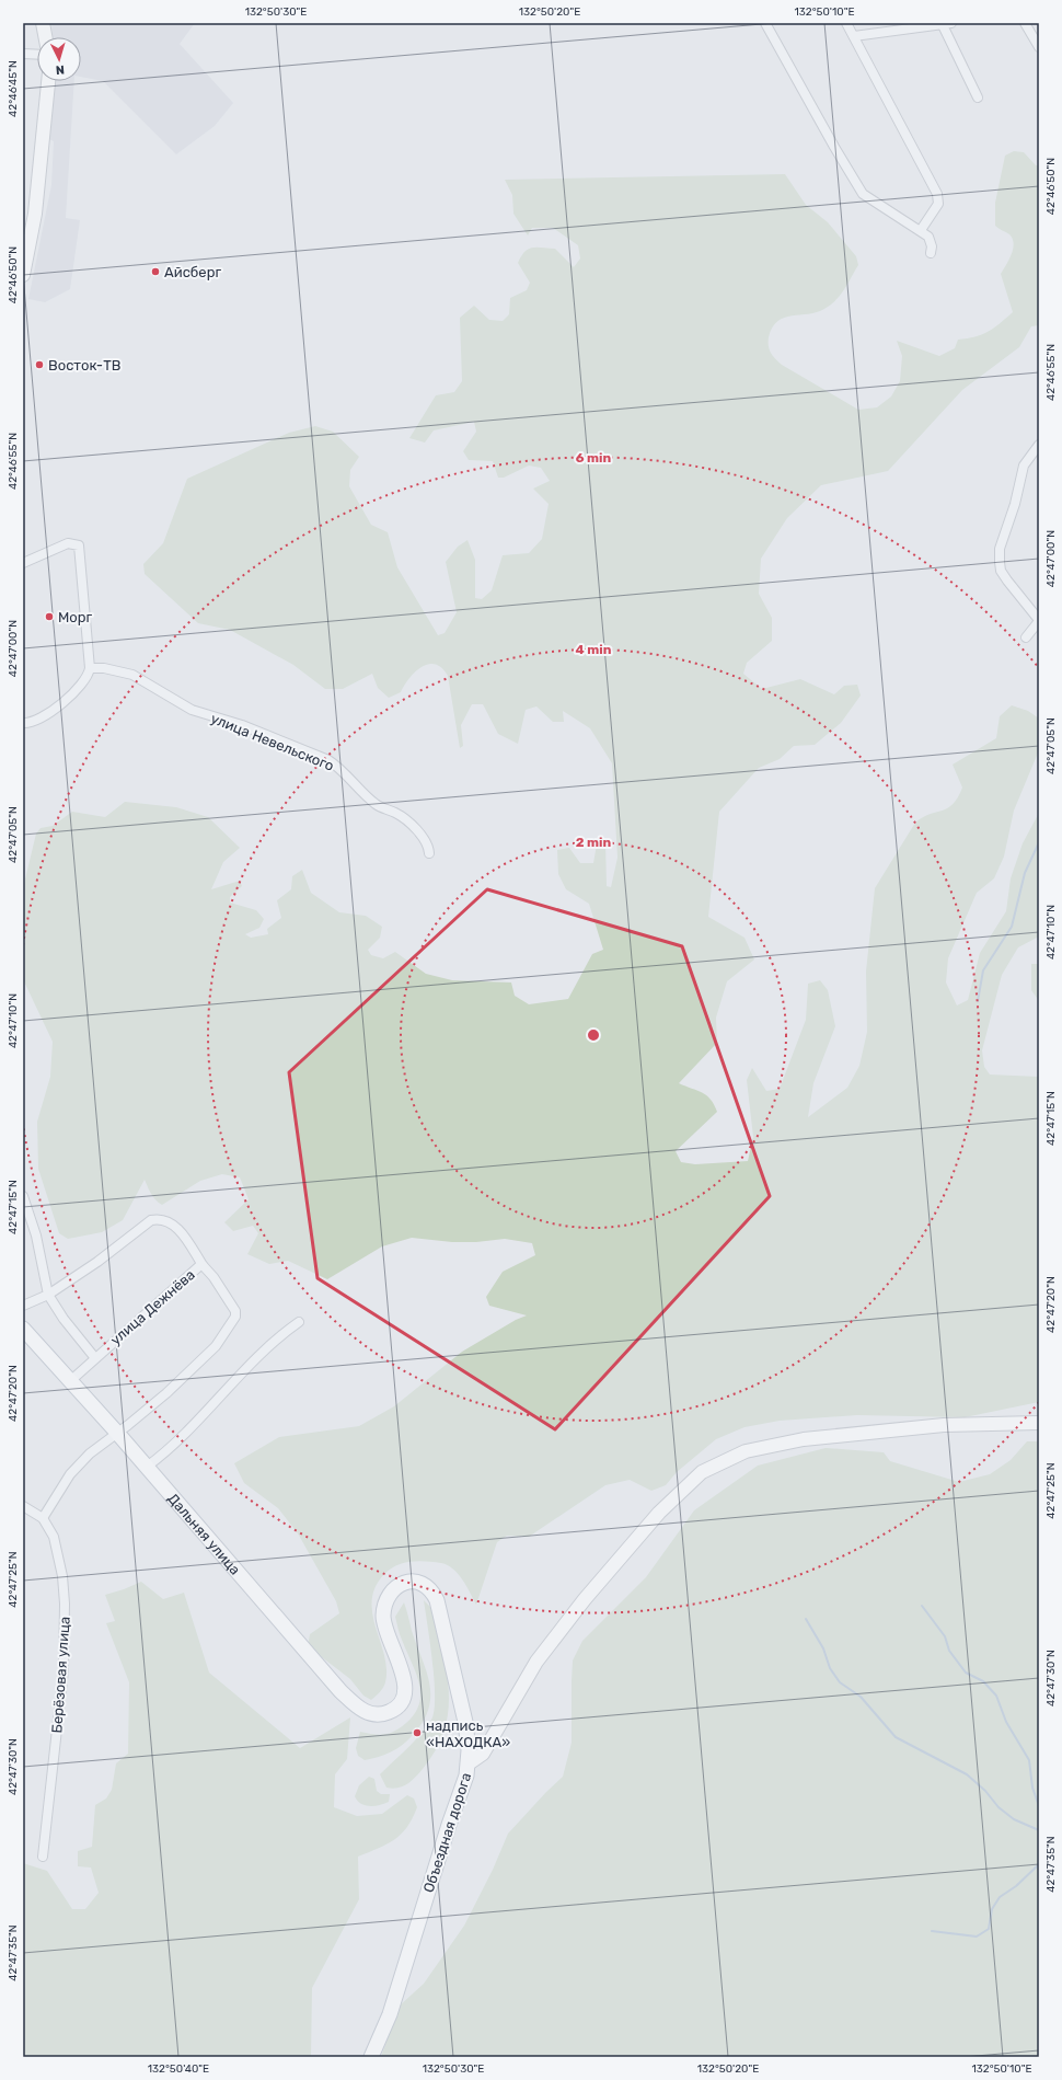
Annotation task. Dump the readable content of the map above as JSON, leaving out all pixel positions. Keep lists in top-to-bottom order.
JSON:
{
  "streets": {
    "main road": ["Дальняя улица", "Объездная дорога"],
    "street": ["улица Невельского", "улица Дежнёва", "Берёзовая улица"]
  },
  "crossings": [
    ["улица Дежнёва", "Дальняя улица"],
    ["Дальняя улица", "Объездная дорога"]
  ],
  "places": [
    "Айсберг",
    "Восток-ТВ",
    "Морг",
    "надпись «НАХОДКА»"
  ],
  "north": "bottom",
  "coordinates": [
    "132°50'30\"E",
    "132°50'20\"E",
    "132°50'10\"E",
    "42°46'45\"N",
    "42°46'50\"N",
    "42°46'55\"N",
    "42°47'00\"N",
    "42°47'05\"N",
    "42°47'10\"N",
    "42°47'15\"N",
    "42°47'20\"N",
    "42°47'25\"N",
    "42°47'30\"N",
    "42°47'35\"N",
    "132°50'40\"E"
  ],
  "rings": ["6 min", "4 min", "2 min"]
}
